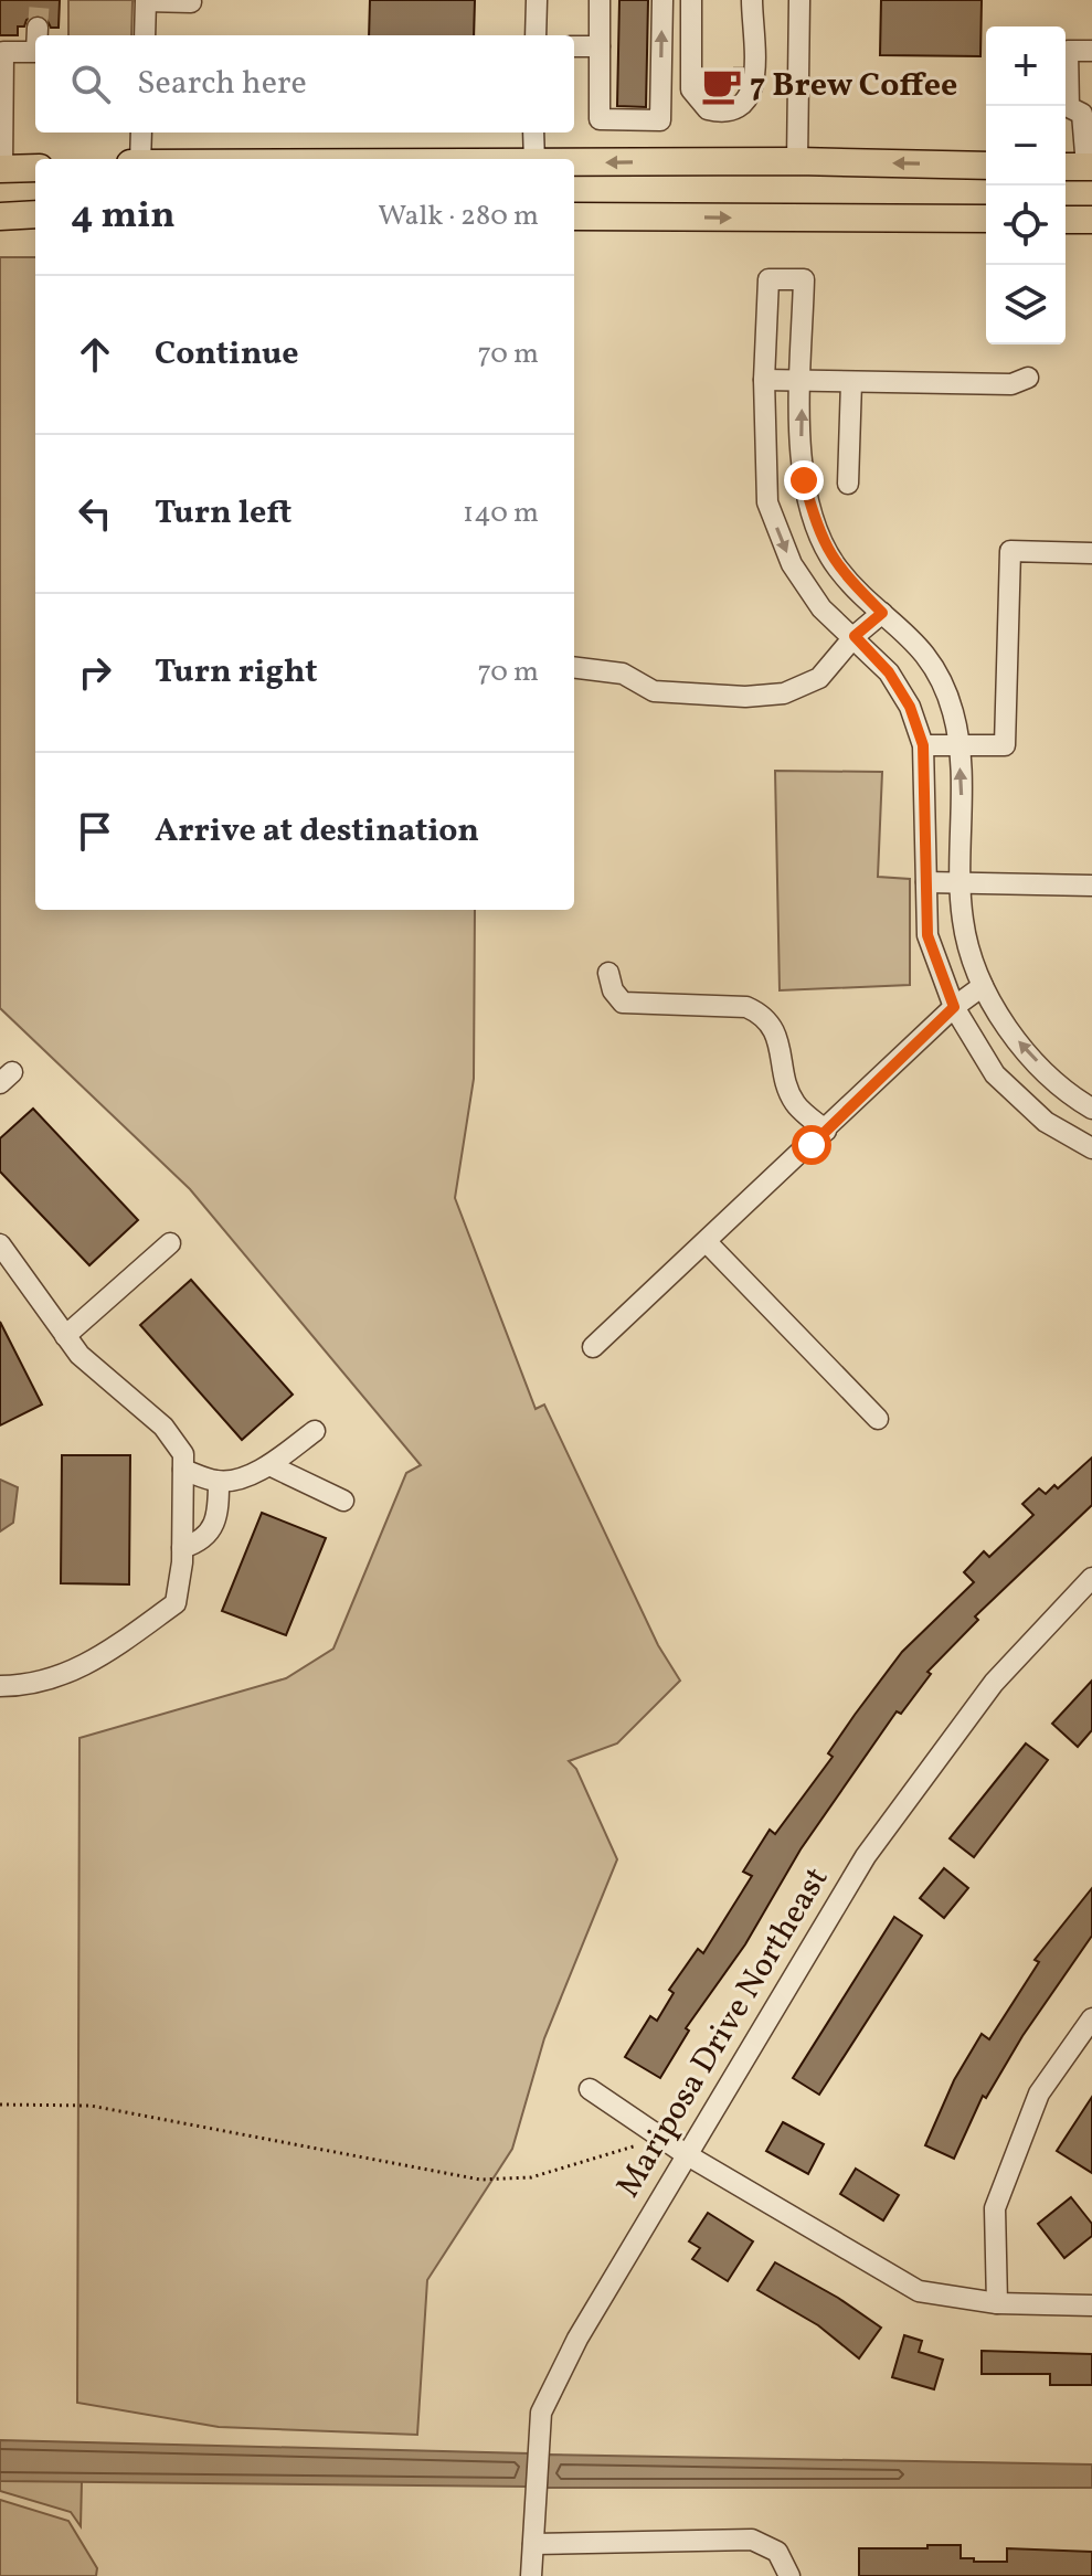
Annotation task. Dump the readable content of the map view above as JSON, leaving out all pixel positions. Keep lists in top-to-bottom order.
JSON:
{
  "streets": {
    "street": ["Mariposa Drive Northeast"]
  },
  "places": {
    "cafe": ["7 Brew Coffee"]
  },
  "page": {
    "map_buttons": ["+", "−"],
    "search": "Search here",
    "heading": ["4 min", "Walk · 280 m"],
    "list": [
      ["Continue", "70 m"],
      ["Turn left", "140 m"],
      ["Turn right", "70 m"],
      "Arrive at destination"
    ]
  }
}
